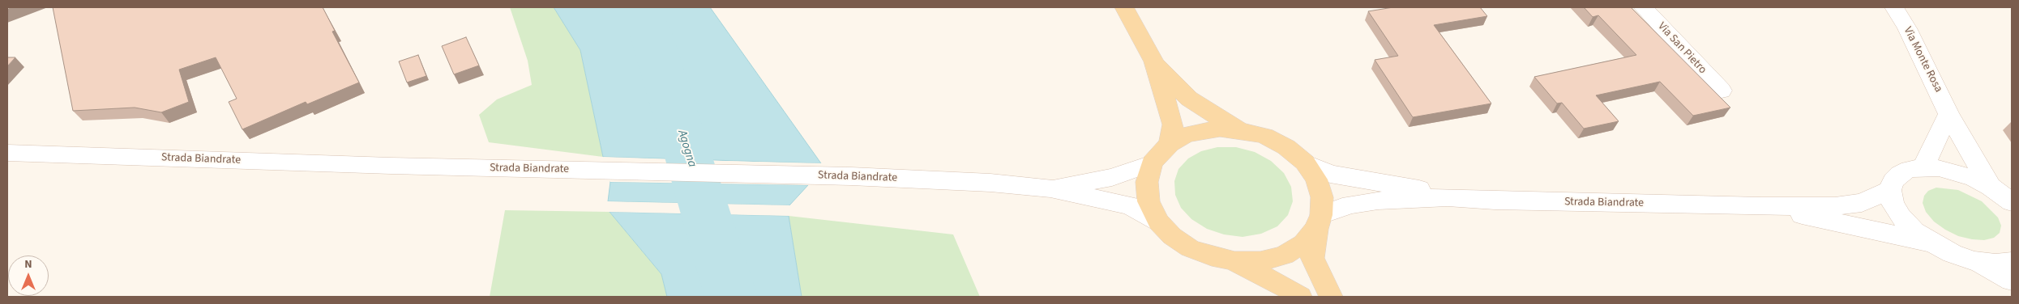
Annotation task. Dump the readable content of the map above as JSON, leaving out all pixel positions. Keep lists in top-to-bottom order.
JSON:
{
  "streets": {
    "main road": ["Via San Pietro", "Via Monte Rosa", "Strada Biandrate"]
  },
  "water": ["Agogna"],
  "north": "top"
}
